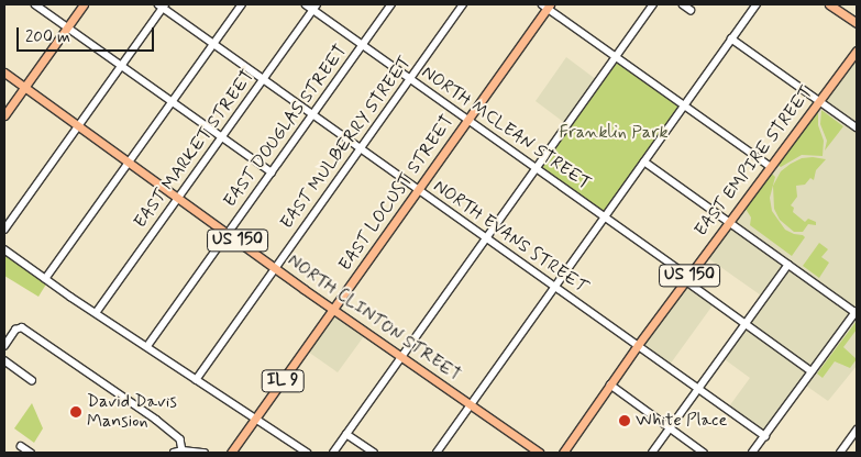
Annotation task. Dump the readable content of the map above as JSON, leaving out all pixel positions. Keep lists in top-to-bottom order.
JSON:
{
  "streets": {
    "main road": [
      "EAST EMPIRE STREET",
      "EAST LOCUST STREET",
      "US 150",
      "NORTH CLINTON STREET",
      "IL 9"
    ],
    "street": [
      "EAST DOUGLAS STREET",
      "NORTH MCLEAN STREET",
      "EAST MULBERRY STREET",
      "EAST MARKET STREET",
      "NORTH EVANS STREET"
    ]
  },
  "crossings": [
    ["EAST DOUGLAS STREET", "NORTH MCLEAN STREET"],
    ["EAST DOUGLAS STREET", "NORTH EVANS STREET"],
    ["EAST DOUGLAS STREET", "NORTH CLINTON STREET"],
    ["NORTH MCLEAN STREET", "EAST MULBERRY STREET"],
    ["NORTH MCLEAN STREET", "EAST MARKET STREET"],
    ["NORTH MCLEAN STREET", "EAST EMPIRE STREET"],
    ["NORTH MCLEAN STREET", "EAST LOCUST STREET"],
    ["EAST MULBERRY STREET", "NORTH EVANS STREET"],
    ["EAST MULBERRY STREET", "NORTH CLINTON STREET"],
    ["EAST MARKET STREET", "NORTH EVANS STREET"],
    ["EAST MARKET STREET", "NORTH CLINTON STREET"],
    ["EAST EMPIRE STREET", "NORTH EVANS STREET"],
    ["EAST LOCUST STREET", "NORTH EVANS STREET"],
    ["EAST LOCUST STREET", "NORTH CLINTON STREET"]
  ],
  "parks": ["Franklin Park"],
  "places": ["David Davis Mansion", "White Place"],
  "scale_bar": "200 m"
}
